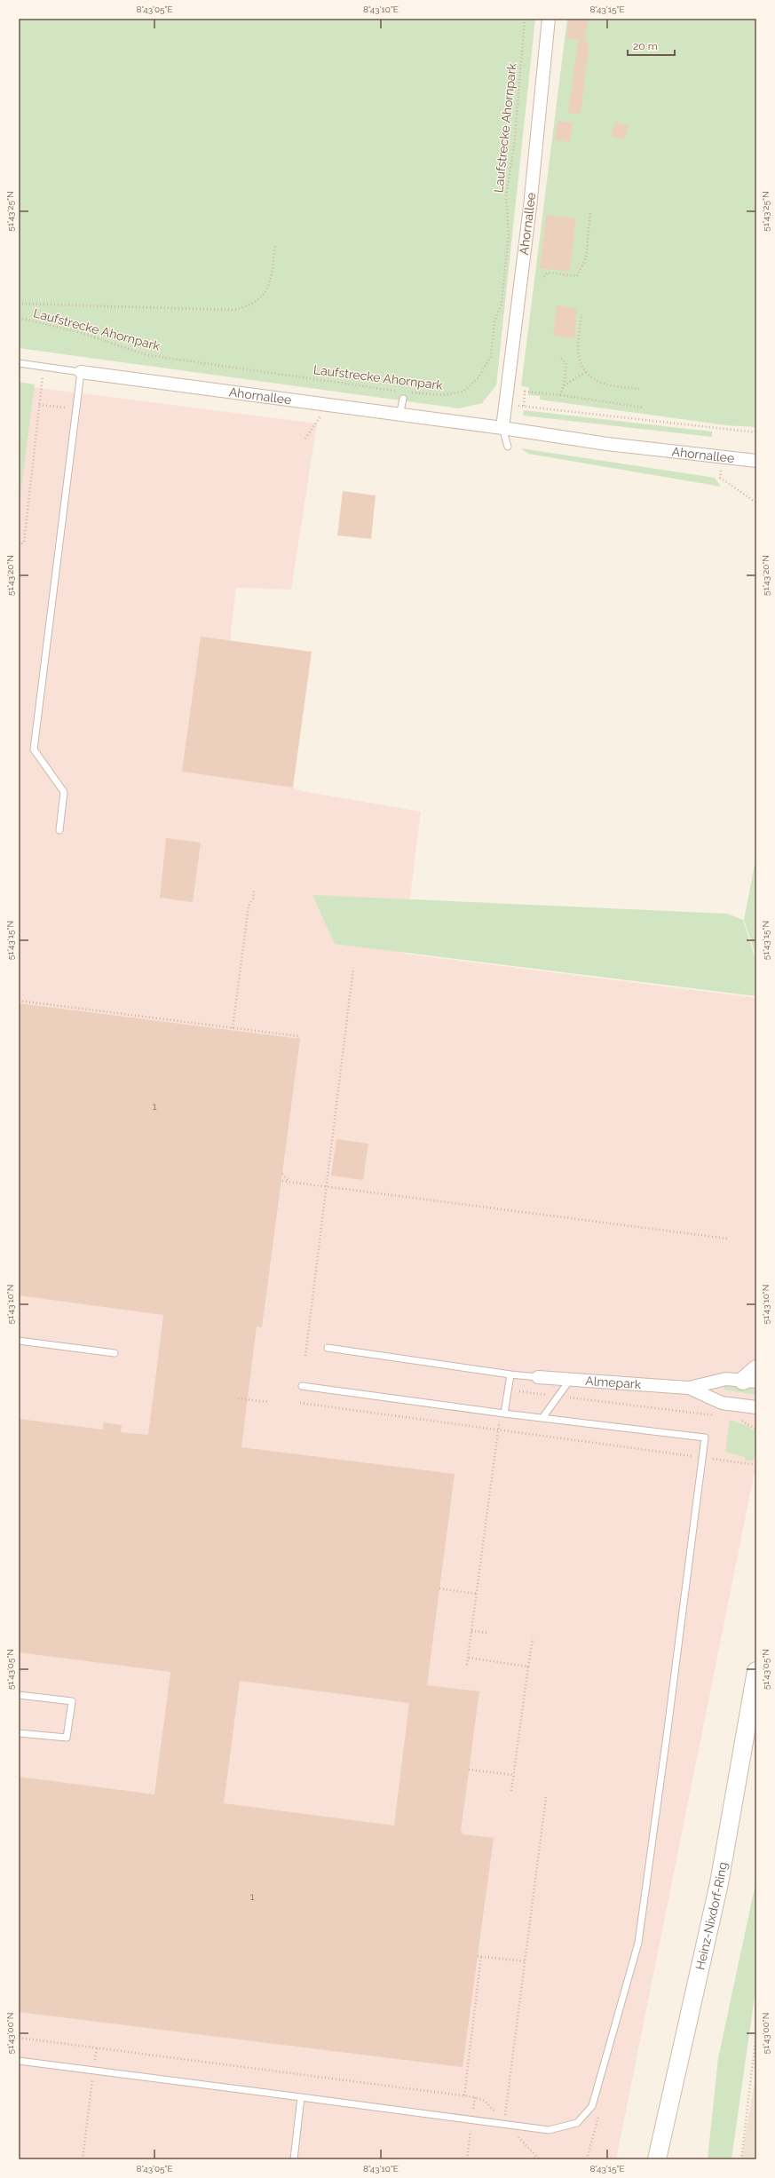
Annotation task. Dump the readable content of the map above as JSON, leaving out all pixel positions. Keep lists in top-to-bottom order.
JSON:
{
  "streets": {
    "main road": ["Heinz-Nixdorf-Ring"],
    "street": ["Ahornallee", "Almepark"],
    "path": ["Laufstrecke Ahornpark"]
  },
  "house_numbers": ["1", "1"],
  "scale_bar": "20 m",
  "coordinates": [
    "8°43'05\"E",
    "8°43'10\"E",
    "8°43'15\"E",
    "51°43'25\"N",
    "51°43'20\"N",
    "51°43'15\"N",
    "51°43'10\"N",
    "51°43'05\"N",
    "51°43'00\"N"
  ]
}
